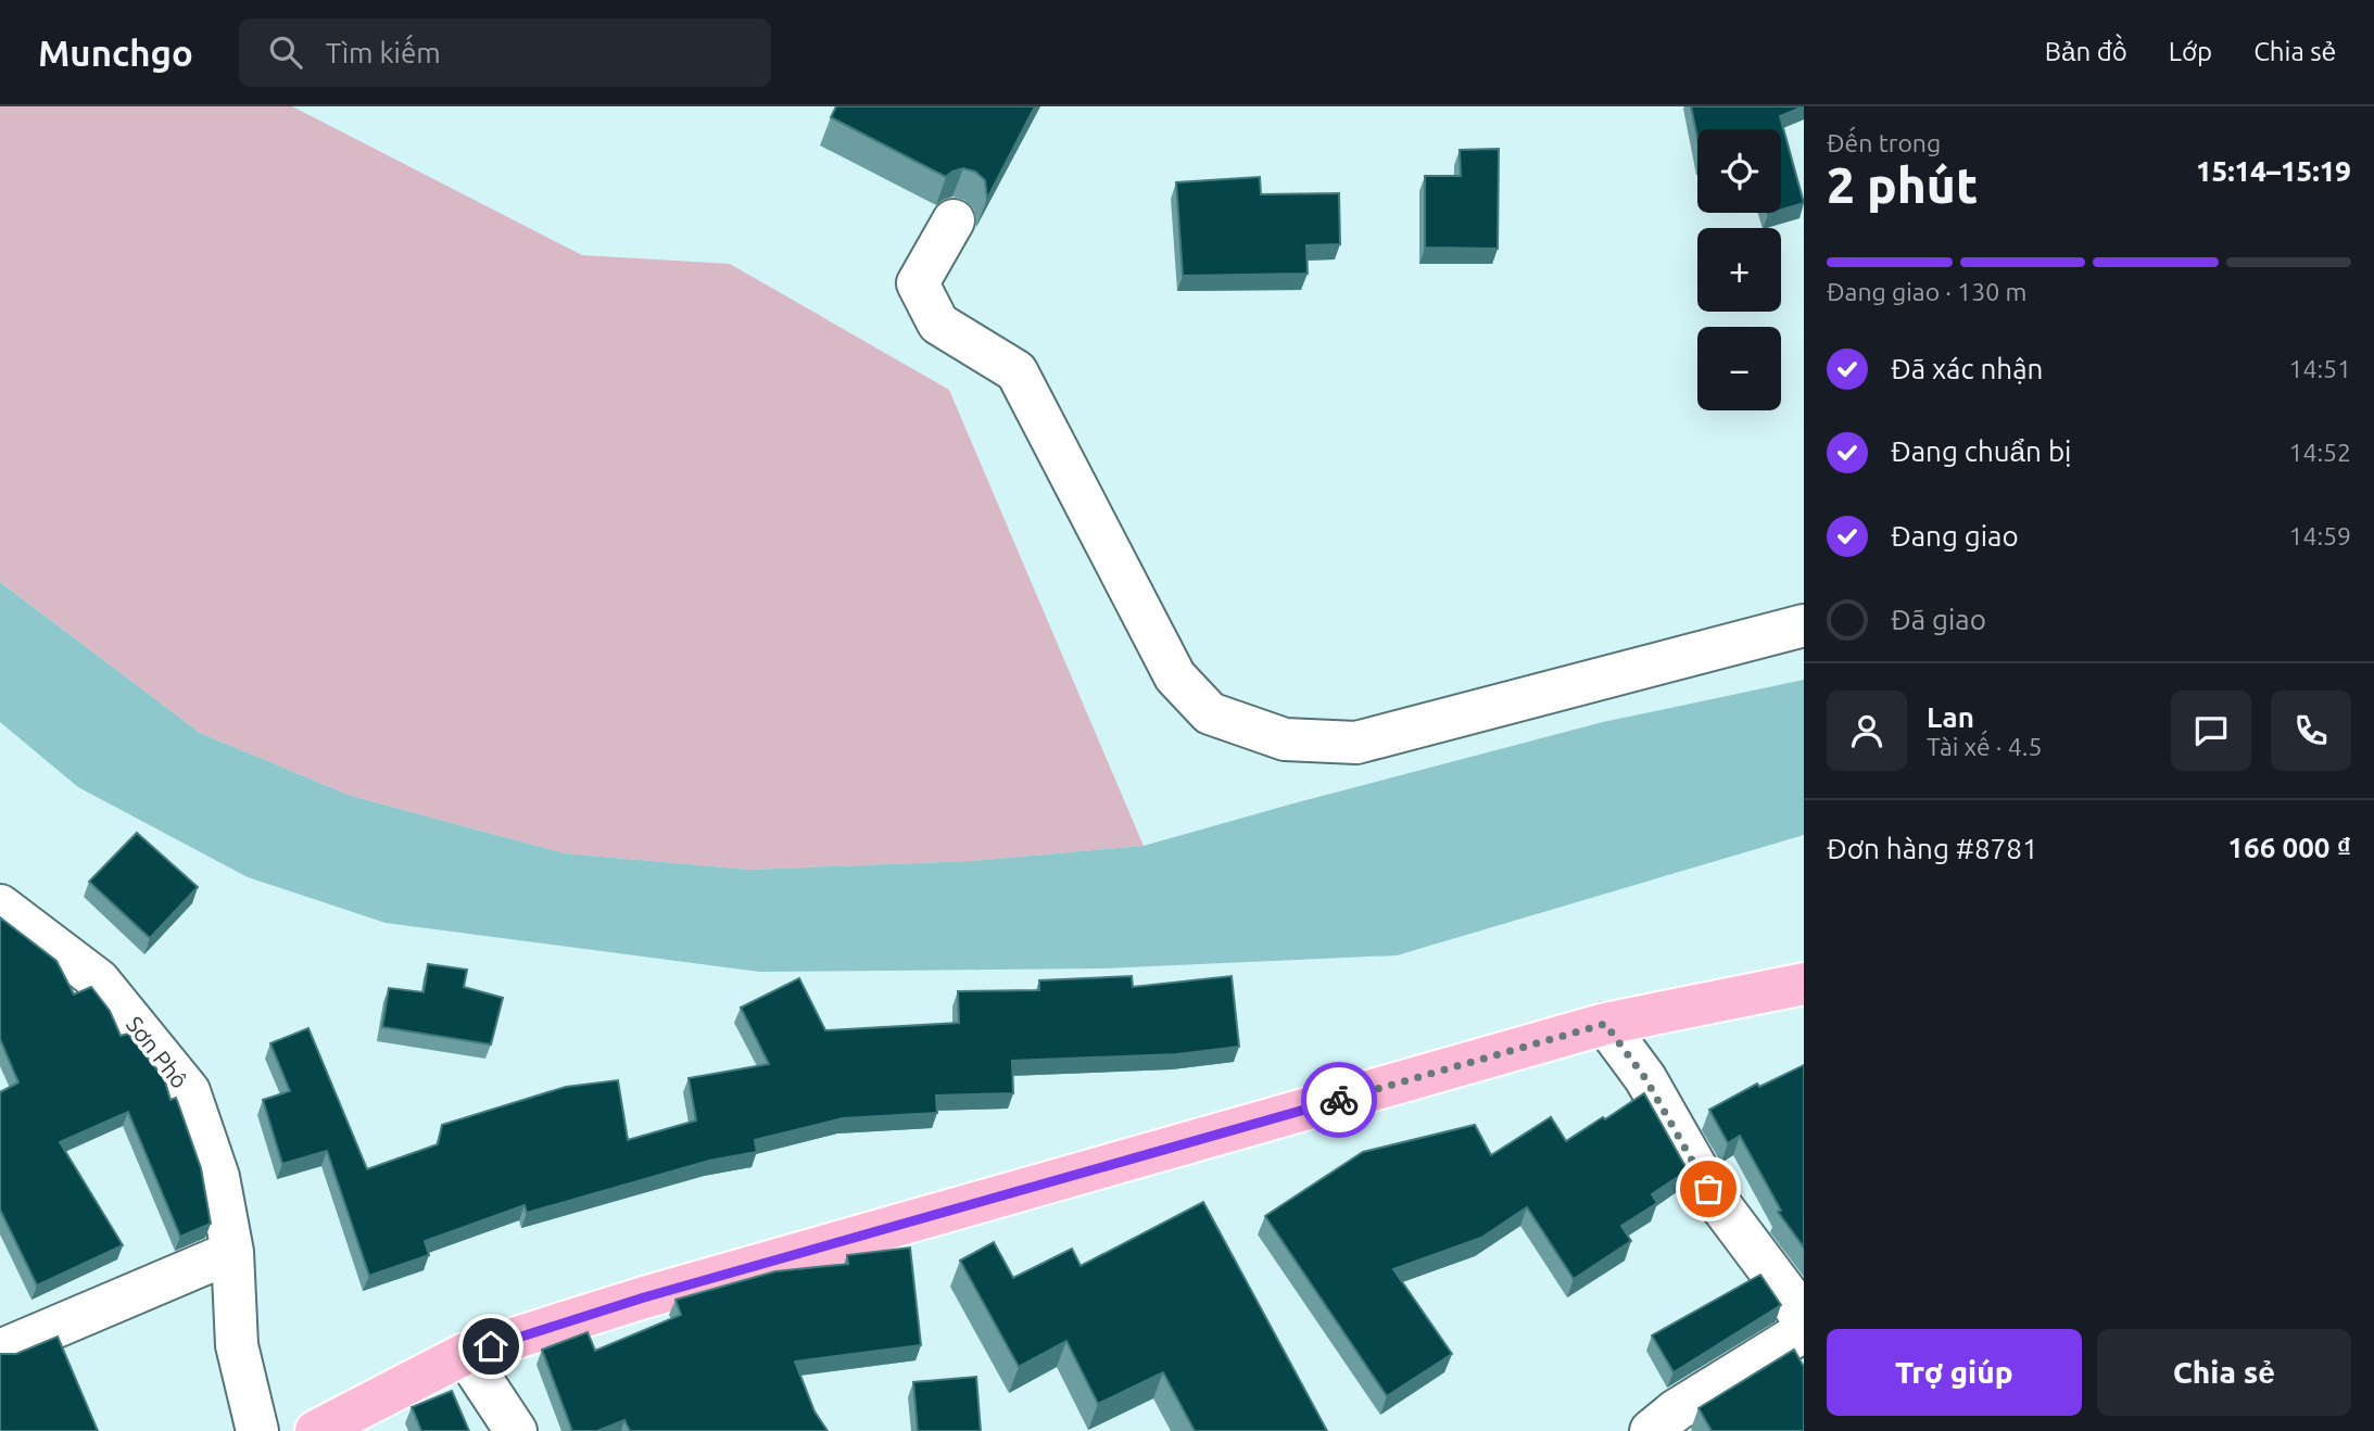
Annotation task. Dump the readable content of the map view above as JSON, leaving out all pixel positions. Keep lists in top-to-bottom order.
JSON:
{
  "streets": {
    "street": ["Sơn Phô"]
  },
  "page": {
    "header": "Munchgo",
    "search": "Tìm kiếm",
    "nav": ["Bản đồ", "Lớp", "Chia sẻ"],
    "heading": ["2 phút", "Đến trong", "15:14–15:19"],
    "panel": [
      "Lan",
      "Tài xế · 4.5",
      "Đơn hàng #8781",
      "166 000 ₫"
    ],
    "map_buttons": ["+", "−"],
    "bar": "Đang giao · 130 m",
    "list": [
      ["Đã xác nhận", "14:51"],
      ["Đang chuẩn bị", "14:52"],
      ["Đang giao", "14:59"],
      "Đã giao"
    ],
    "buttons": ["Trợ giúp", "Chia sẻ"]
  }
}
